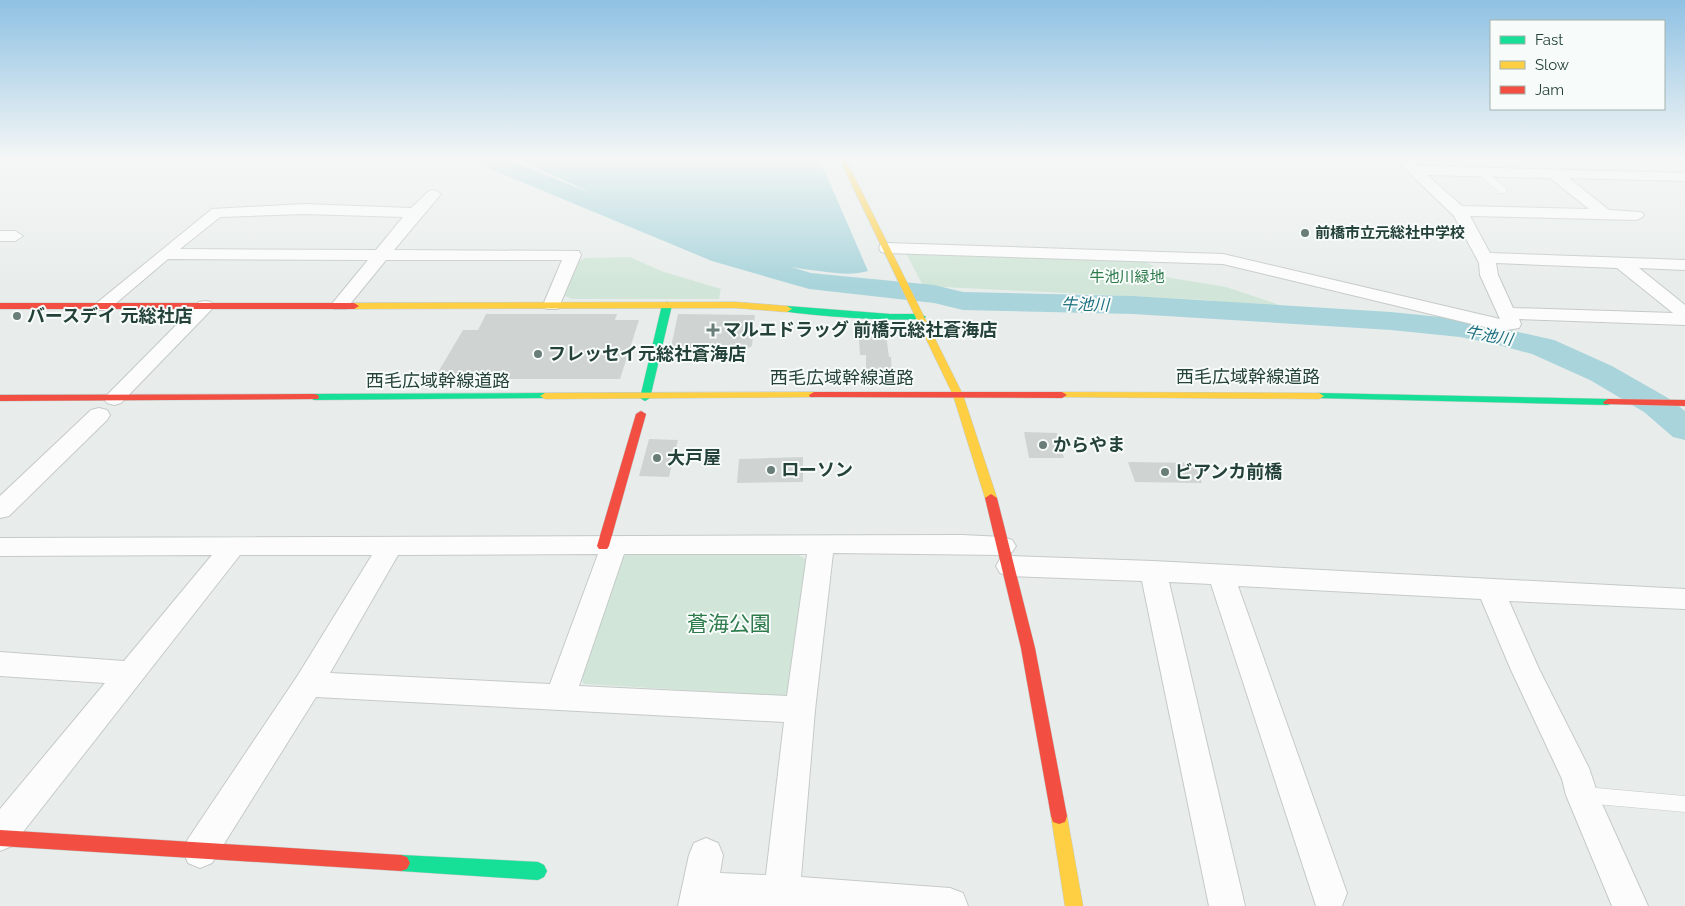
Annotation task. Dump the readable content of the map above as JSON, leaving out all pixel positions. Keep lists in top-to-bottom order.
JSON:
{
  "streets": {
    "street": ["西毛広域幹線道路"]
  },
  "water": ["牛池川"],
  "parks": ["牛池川緑地", "蒼海公園"],
  "places": {
    "other": [
      "前橋市立元総社中学校",
      "バースデイ 元総社店",
      "フレッセイ元総社蒼海店",
      "からやま",
      "大戸屋",
      "ローソン",
      "ビアンカ前橋"
    ],
    "health": ["マルエドラッグ 前橋元総社蒼海店"]
  },
  "legend": ["Fast", "Slow", "Jam"]
}
